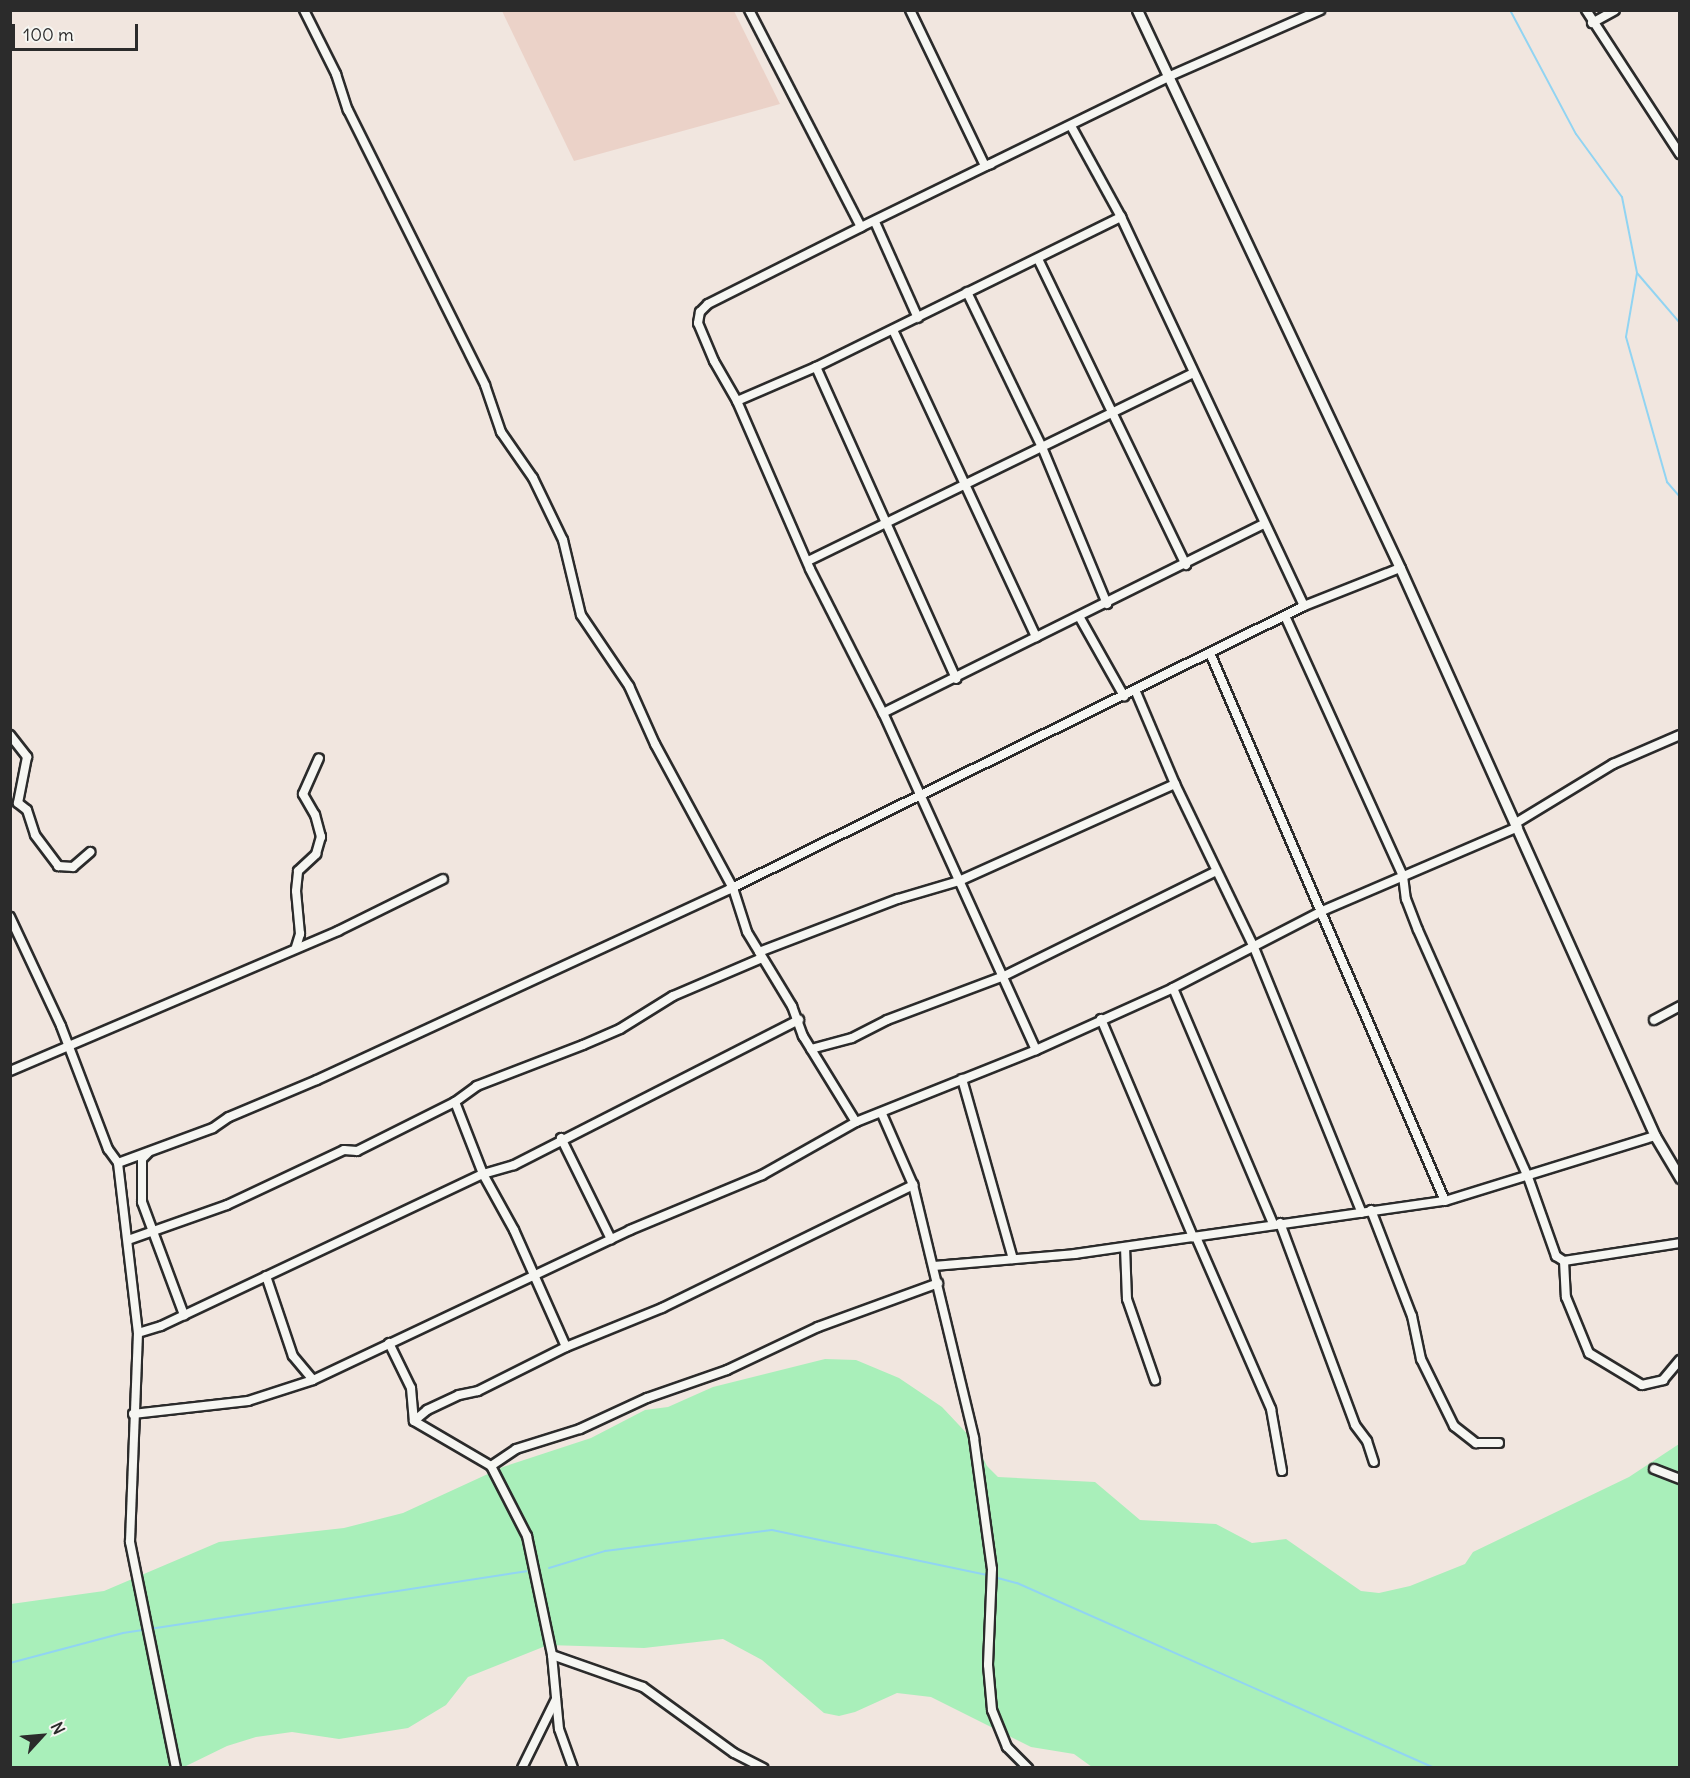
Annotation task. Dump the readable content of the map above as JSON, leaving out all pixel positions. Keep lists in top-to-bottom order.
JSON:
{
  "scale_bar": "100 m",
  "north": "top right"
}
